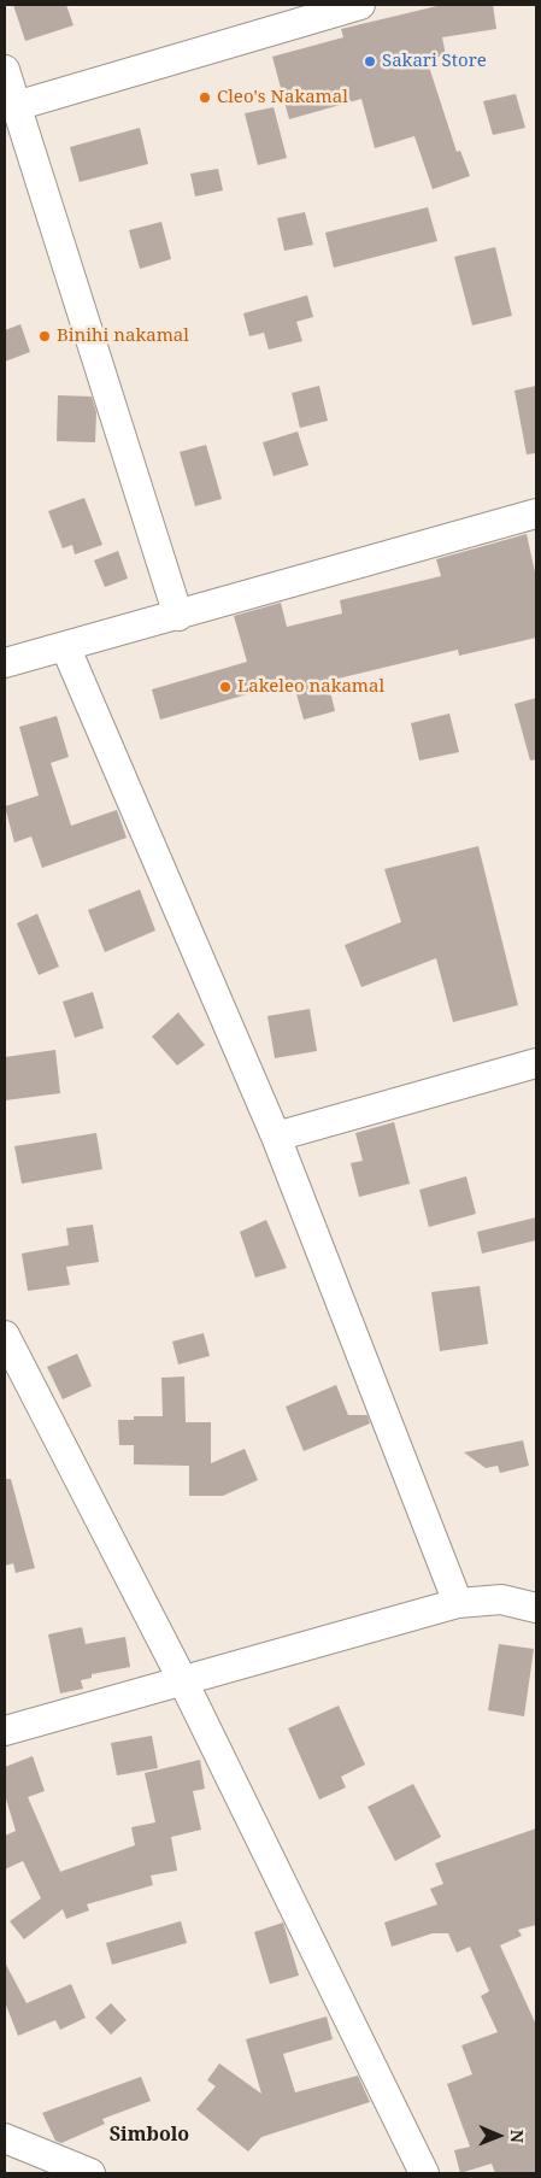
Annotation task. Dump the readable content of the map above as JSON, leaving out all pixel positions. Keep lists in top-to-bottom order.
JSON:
{
  "districts": ["Simbolo"],
  "places": [
    "Sakari Store",
    "Cleo's Nakamal",
    "Binihi nakamal",
    "Lakeleo nakamal"
  ],
  "north": "right"
}
